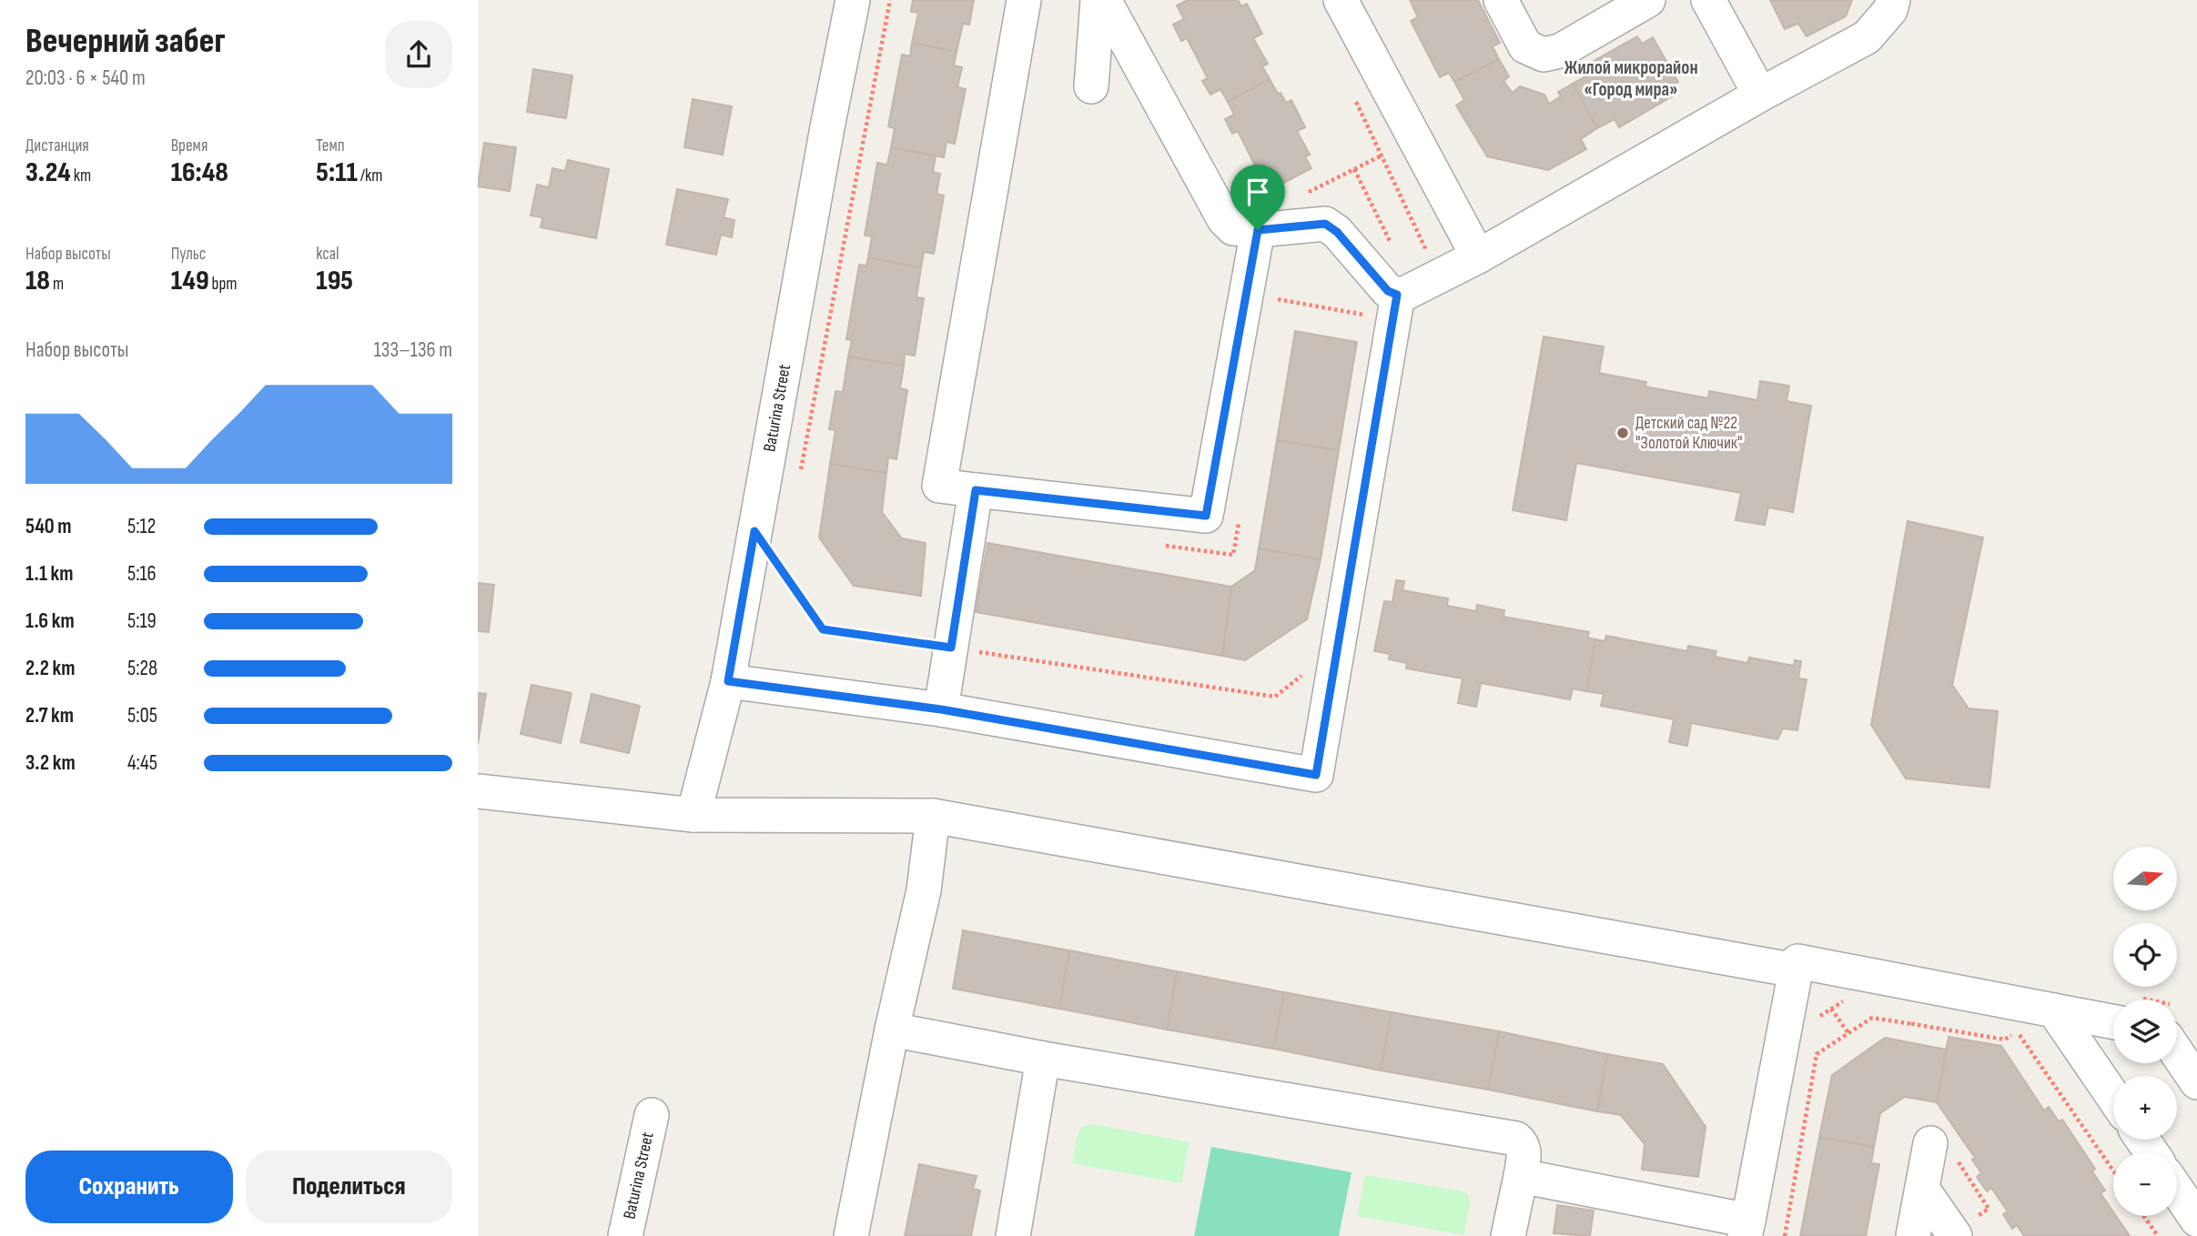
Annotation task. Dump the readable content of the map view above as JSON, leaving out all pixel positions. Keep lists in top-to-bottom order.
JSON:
{
  "streets": {
    "street": ["Baturina Street"]
  },
  "districts": ["Жилой микрорайон «Город мира»"],
  "places": ["Детский сад №22 \"Золотой Ключик\""],
  "north": "right",
  "page": {
    "heading": ["Вечерний забег", "20:03 · 6 × 540 m"],
    "stats": [
      ["Дистанция", "3.24 km"],
      ["Время", "16:48"],
      ["Темп", "5:11 /km"],
      ["Набор высоты", "18 m"],
      ["Пульс", "149 bpm"],
      ["kcal", "195"]
    ],
    "chart": ["Набор высоты", "133–136 m"],
    "list": [
      {
        "name": "540 m",
        "note": "5:12"
      },
      {
        "name": "1.1 km",
        "note": "5:16"
      },
      {
        "name": "1.6 km",
        "note": "5:19"
      },
      {
        "name": "2.2 km",
        "note": "5:28"
      },
      {
        "name": "2.7 km",
        "note": "5:05"
      },
      {
        "name": "3.2 km",
        "note": "4:45"
      }
    ],
    "map_buttons": ["+", "−"],
    "buttons": ["Сохранить", "Поделиться"]
  }
}
